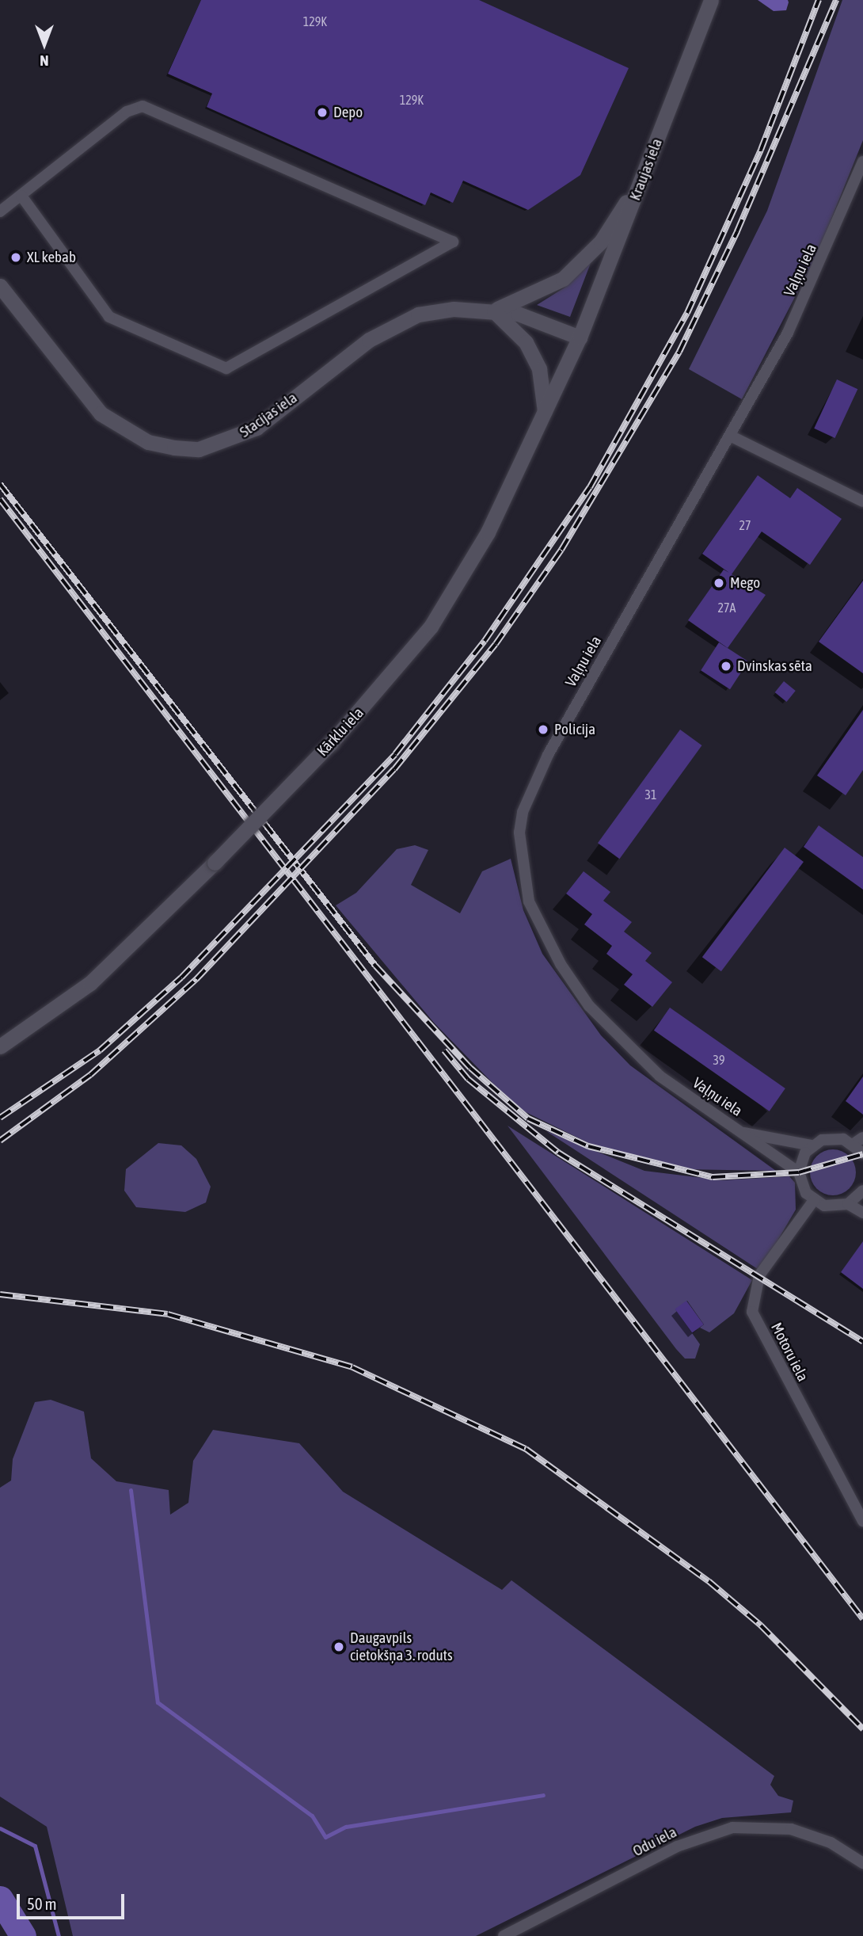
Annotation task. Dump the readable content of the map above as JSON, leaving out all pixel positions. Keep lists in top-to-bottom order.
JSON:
{
  "streets": {
    "street": [
      "Kraujas iela",
      "Vaļņu iela",
      "Stacijas iela",
      "Kārklu iela",
      "Motoru iela",
      "Odu iela"
    ]
  },
  "crossings": [
    ["Kraujas iela", "Stacijas iela"],
    ["Kraujas iela", "Kārklu iela"],
    ["Stacijas iela", "Kārklu iela"]
  ],
  "places": [
    "Depo",
    "XL kebab",
    "Mego",
    "Dvinskas sēta",
    "Policija",
    "Daugavpils cietokšņa 3. roduts"
  ],
  "house_numbers": [
    "129K",
    "129K",
    "27",
    "27A",
    "31",
    "39"
  ],
  "scale_bar": "50 m",
  "north": "bottom"
}
